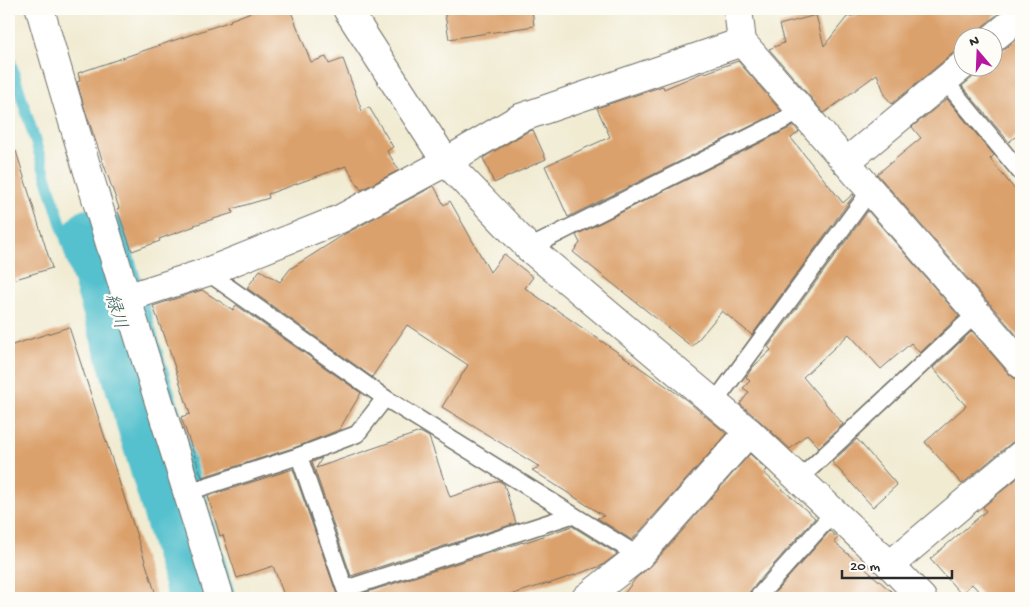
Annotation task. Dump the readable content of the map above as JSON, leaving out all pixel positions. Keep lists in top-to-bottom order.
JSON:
{
  "water": ["緑川"],
  "scale_bar": "20 m",
  "north": "top"
}
